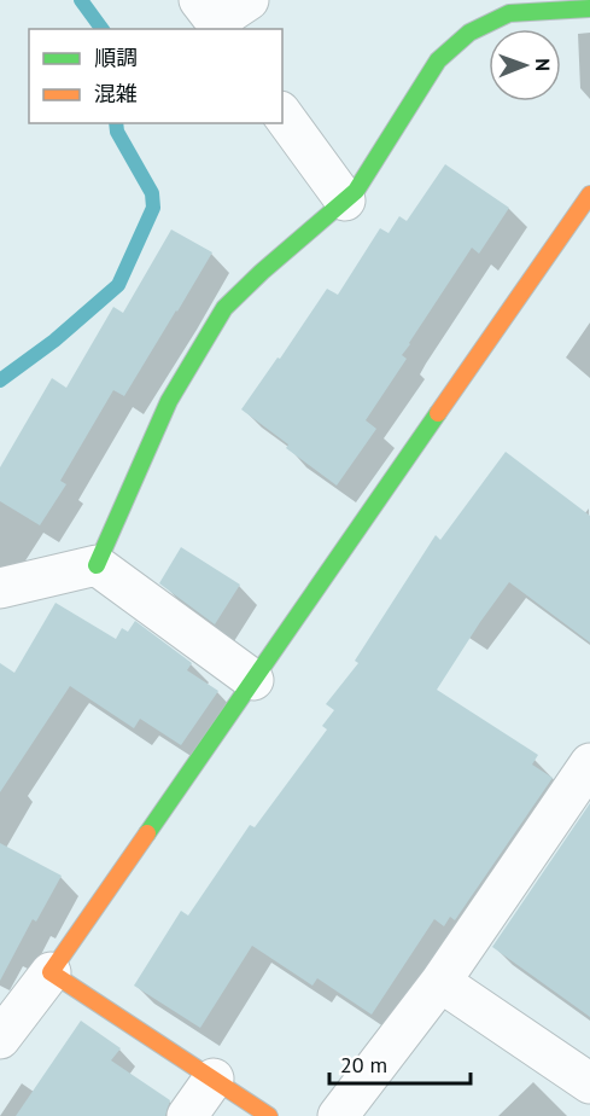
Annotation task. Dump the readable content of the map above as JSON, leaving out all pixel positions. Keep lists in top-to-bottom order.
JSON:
{
  "legend": ["順調", "混雑"],
  "scale_bar": "20 m",
  "north": "right"
}
